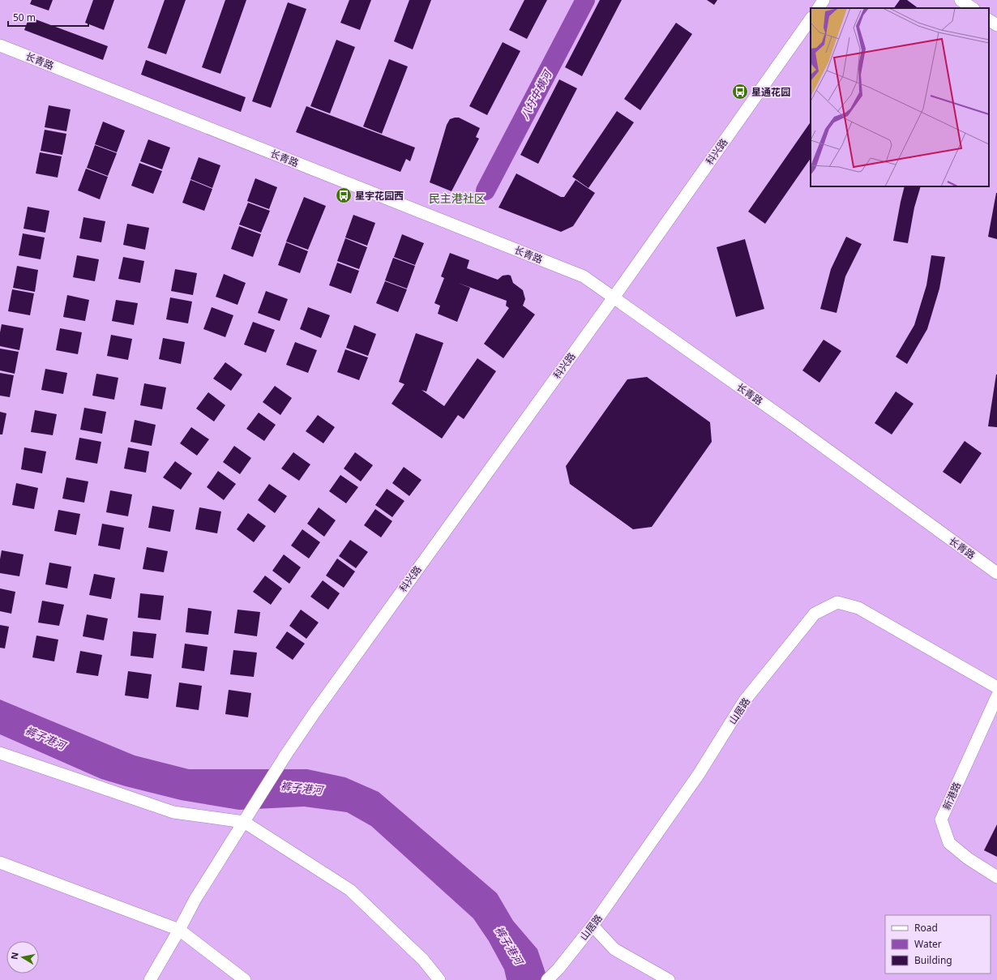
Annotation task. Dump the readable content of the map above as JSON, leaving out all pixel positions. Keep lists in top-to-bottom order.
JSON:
{
  "streets": {
    "street": [
      "长青路",
      "科兴路",
      "山居路",
      "新港路"
    ]
  },
  "crossings": [
    ["长青路", "科兴路"]
  ],
  "districts": ["民主港社区"],
  "water": ["八圩中横河", "裤子港河"],
  "places": {
    "bus stop": ["星通花园", "星宇花园西"]
  },
  "legend": ["Road", "Water", "Building"],
  "scale_bar": "50 m",
  "north": "left"
}
